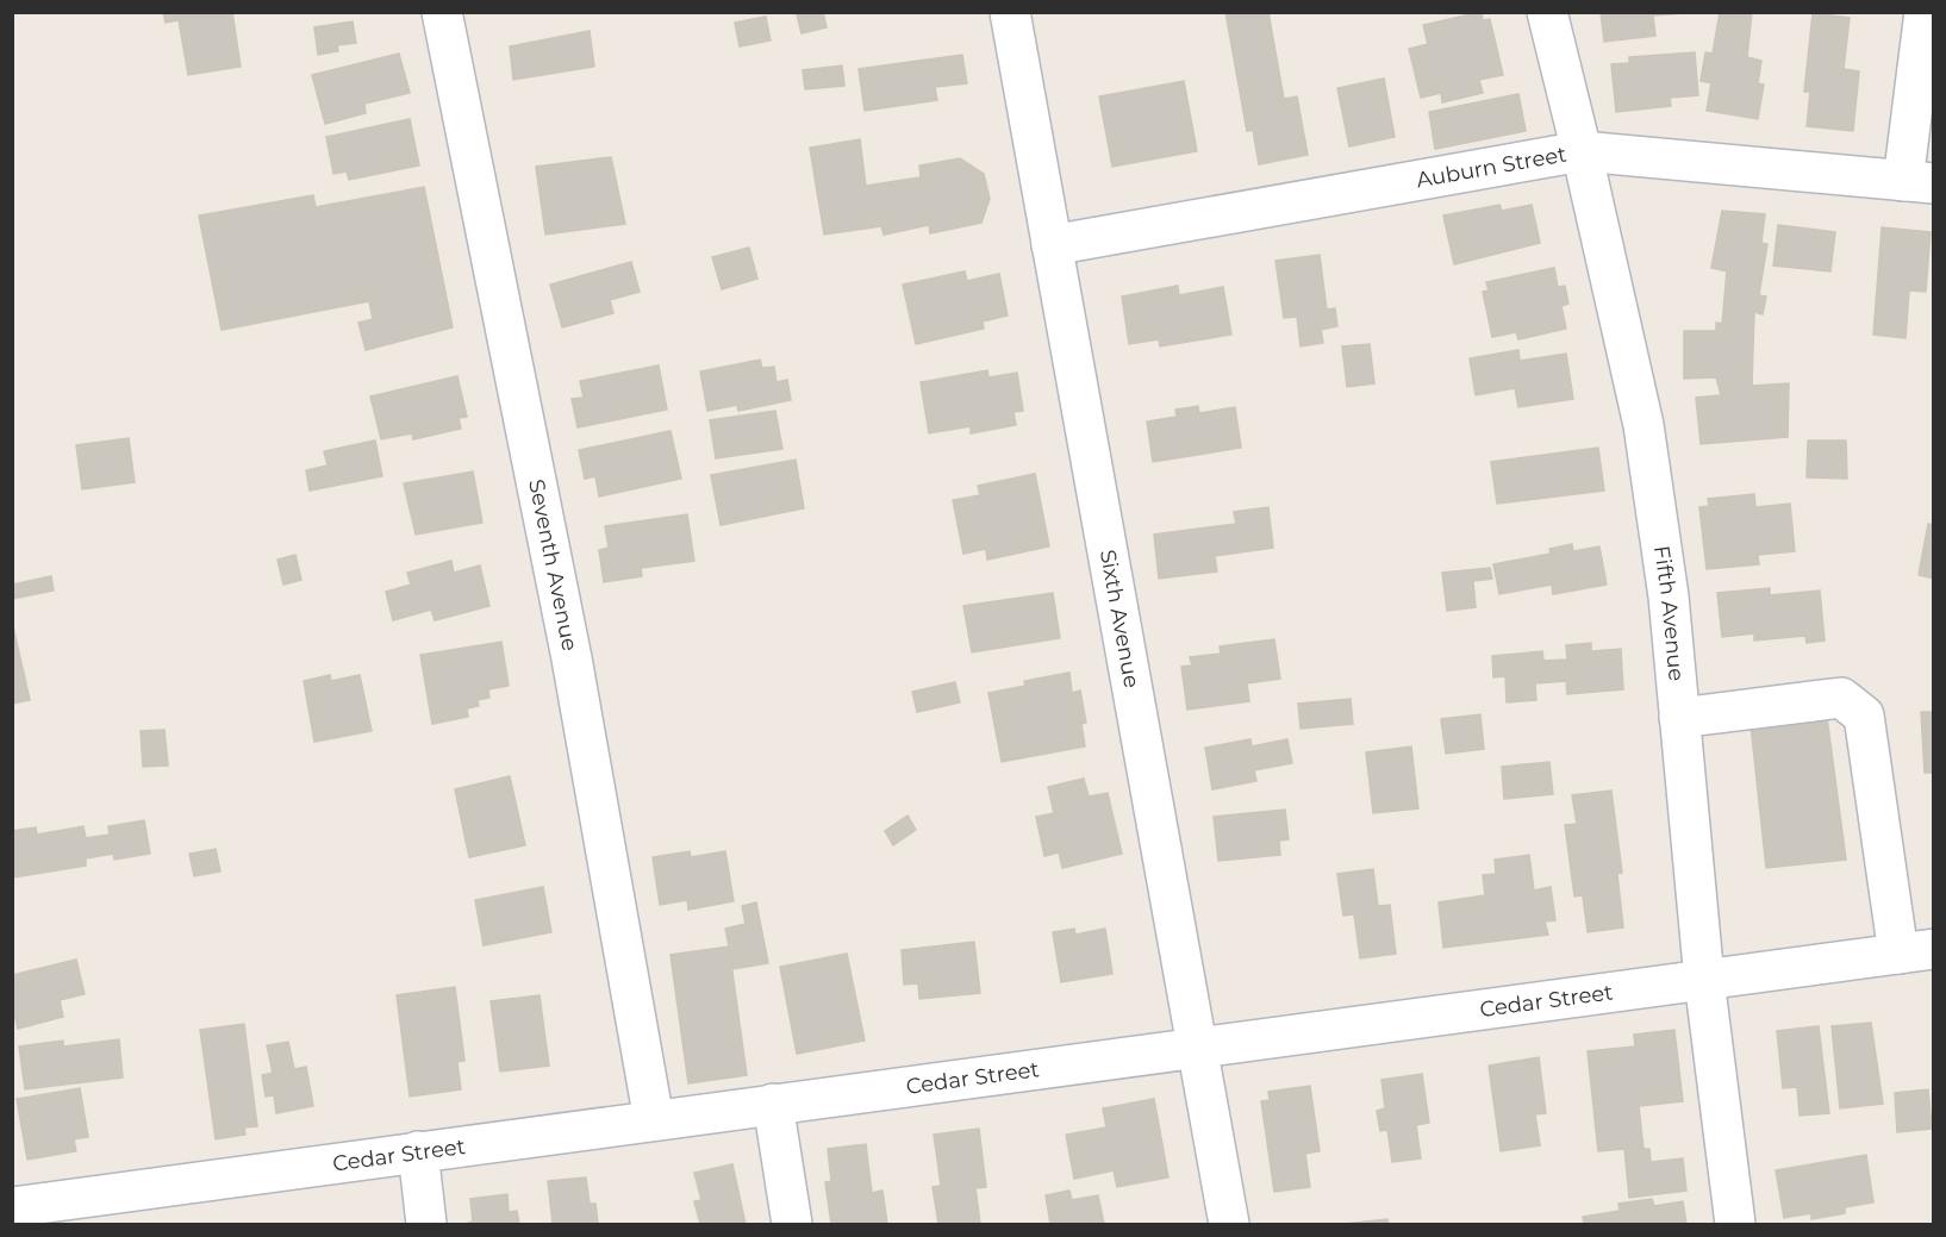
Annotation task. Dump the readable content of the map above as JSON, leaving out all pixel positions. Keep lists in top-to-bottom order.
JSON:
{
  "streets": {
    "street": [
      "Auburn Street",
      "Seventh Avenue",
      "Fifth Avenue",
      "Sixth Avenue",
      "Cedar Street"
    ]
  },
  "crossings": [
    ["Auburn Street", "Fifth Avenue"],
    ["Auburn Street", "Sixth Avenue"],
    ["Seventh Avenue", "Cedar Street"],
    ["Fifth Avenue", "Cedar Street"],
    ["Sixth Avenue", "Cedar Street"]
  ]
}
